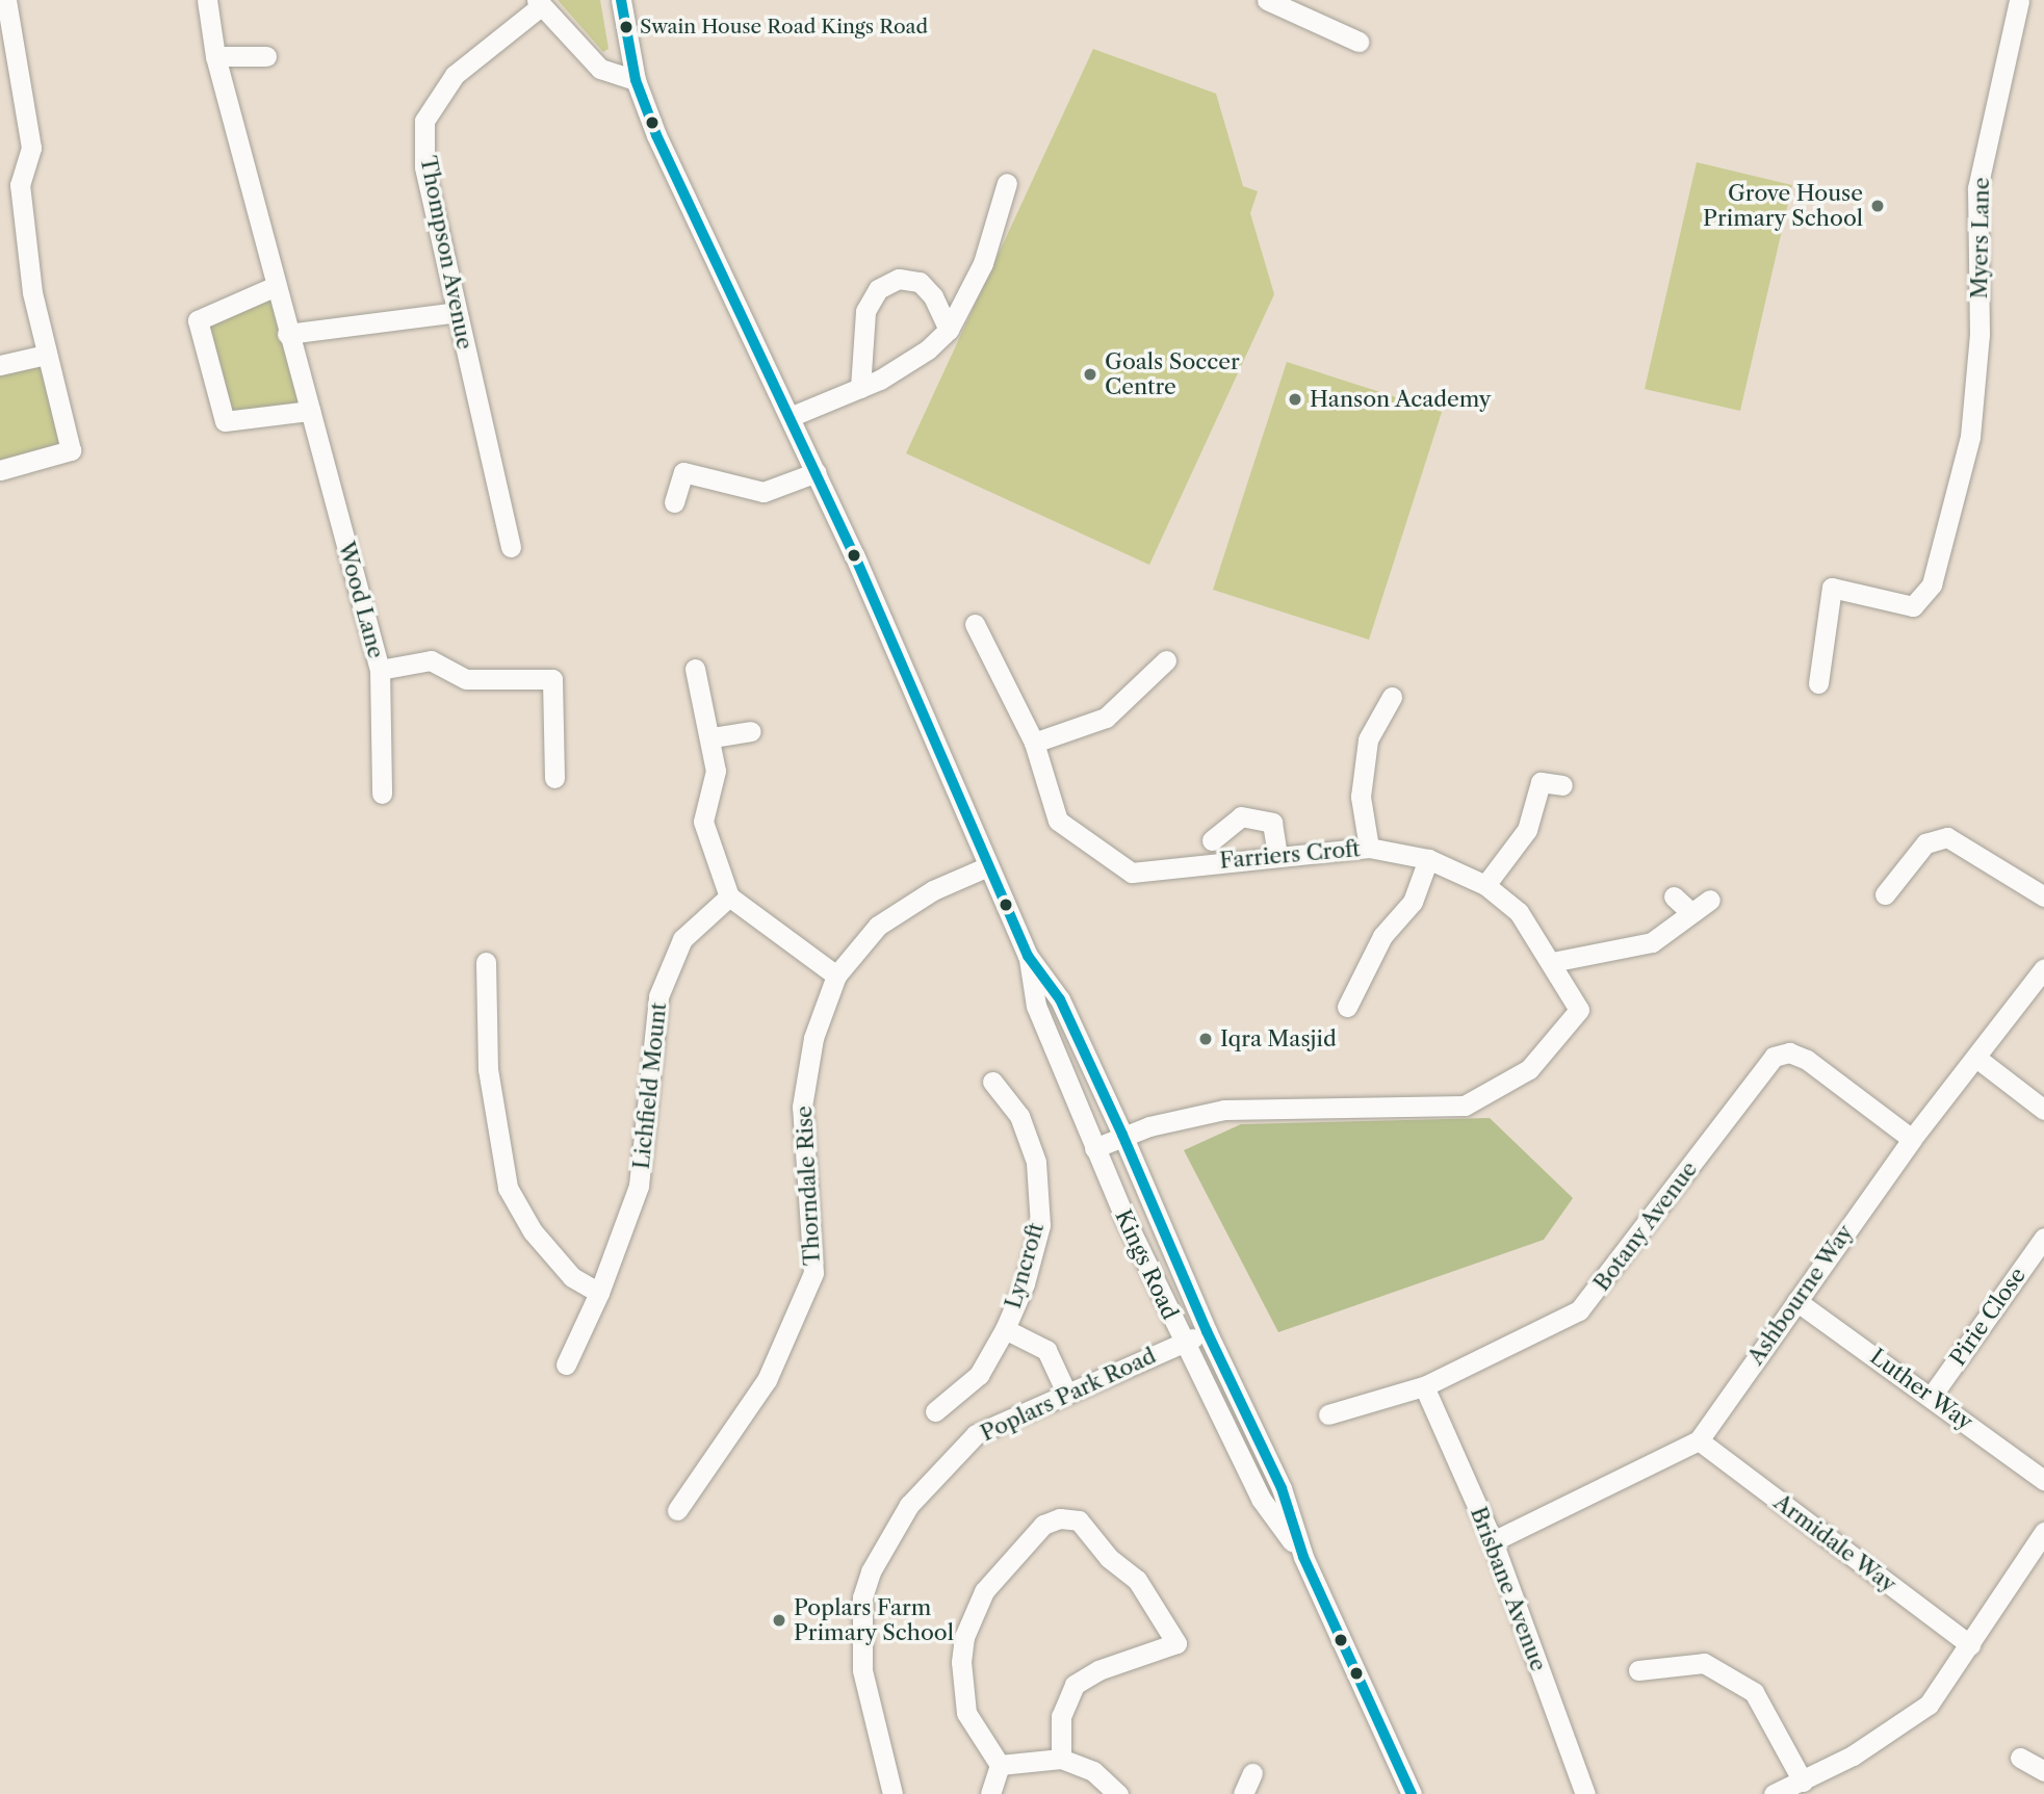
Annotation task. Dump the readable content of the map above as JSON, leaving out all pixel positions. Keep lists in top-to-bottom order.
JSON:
{
  "streets": {
    "street": [
      "Myers Lane",
      "Thompson Avenue",
      "Wood Lane",
      "Farriers Croft",
      "Lichfield Mount",
      "Thorndale Rise",
      "Botany Avenue",
      "Kings Road",
      "Lyncroft",
      "Ashbourne Way",
      "Pirie Close",
      "Luther Way",
      "Poplars Park Road",
      "Armidale Way",
      "Brisbane Avenue"
    ]
  },
  "crossings": [
    ["Farriers Croft", "Kings Road"],
    ["Thorndale Rise", "Kings Road"],
    ["Botany Avenue", "Ashbourne Way"],
    ["Botany Avenue", "Brisbane Avenue"],
    ["Kings Road", "Poplars Park Road"],
    ["Lyncroft", "Poplars Park Road"],
    ["Ashbourne Way", "Luther Way"],
    ["Ashbourne Way", "Armidale Way"],
    ["Ashbourne Way", "Brisbane Avenue"],
    ["Pirie Close", "Luther Way"]
  ],
  "places": [
    "Swain House Road Kings Road",
    "Grove House Primary School",
    "Goals Soccer Centre",
    "Hanson Academy",
    "Iqra Masjid",
    "Poplars Farm Primary School"
  ]
}
